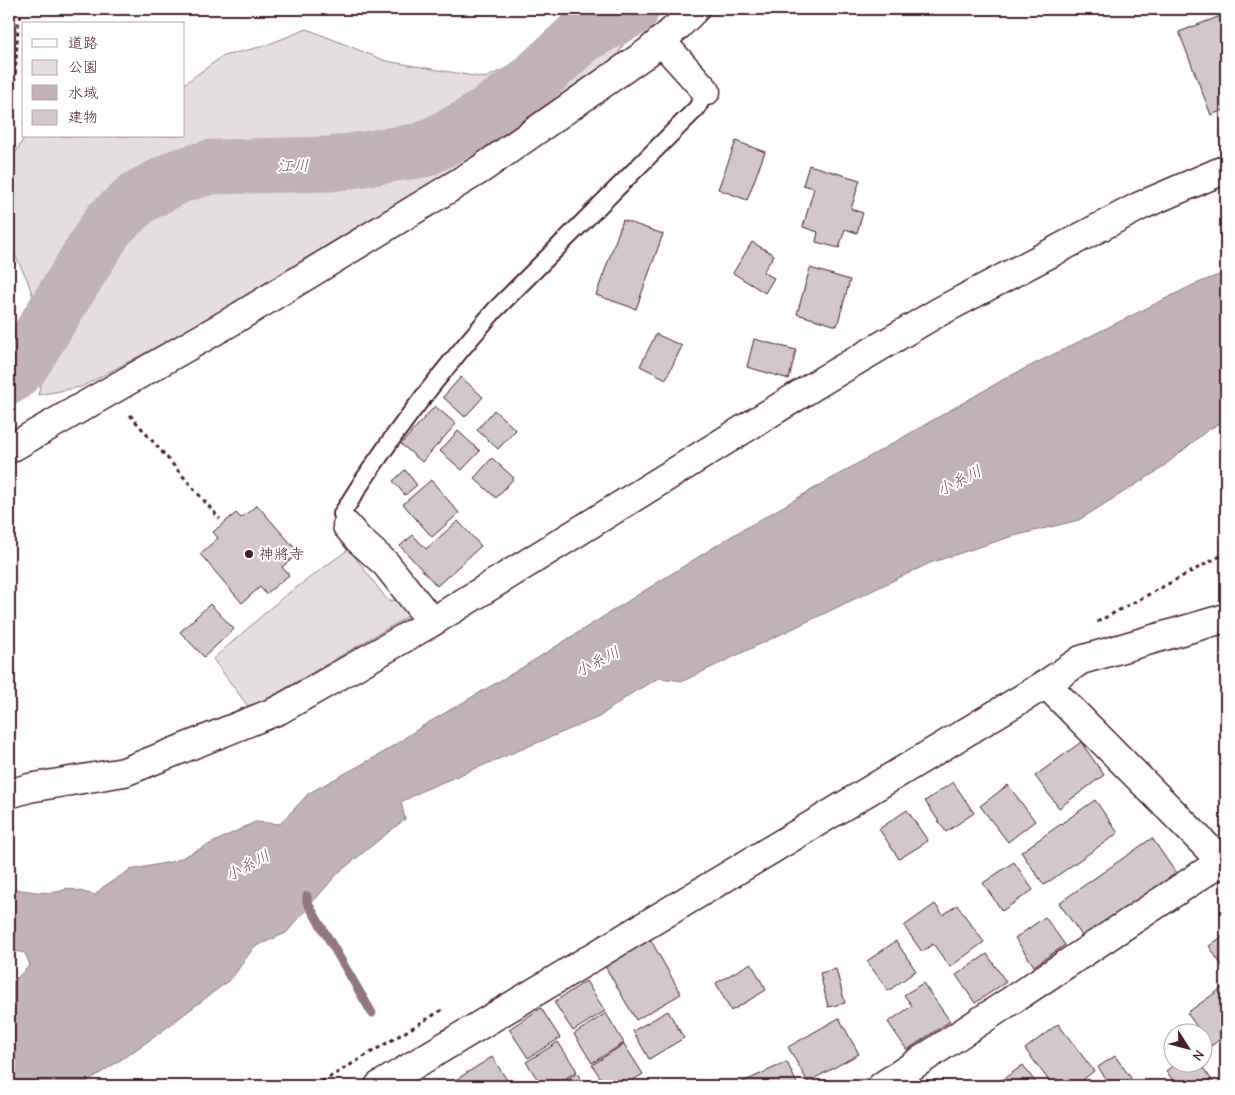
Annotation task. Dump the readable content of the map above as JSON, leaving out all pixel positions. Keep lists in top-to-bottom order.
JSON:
{
  "water": ["江川", "小糸川"],
  "places": ["神將寺"],
  "legend": [
    "道路",
    "公園",
    "水域",
    "建物"
  ],
  "north": "bottom right"
}
